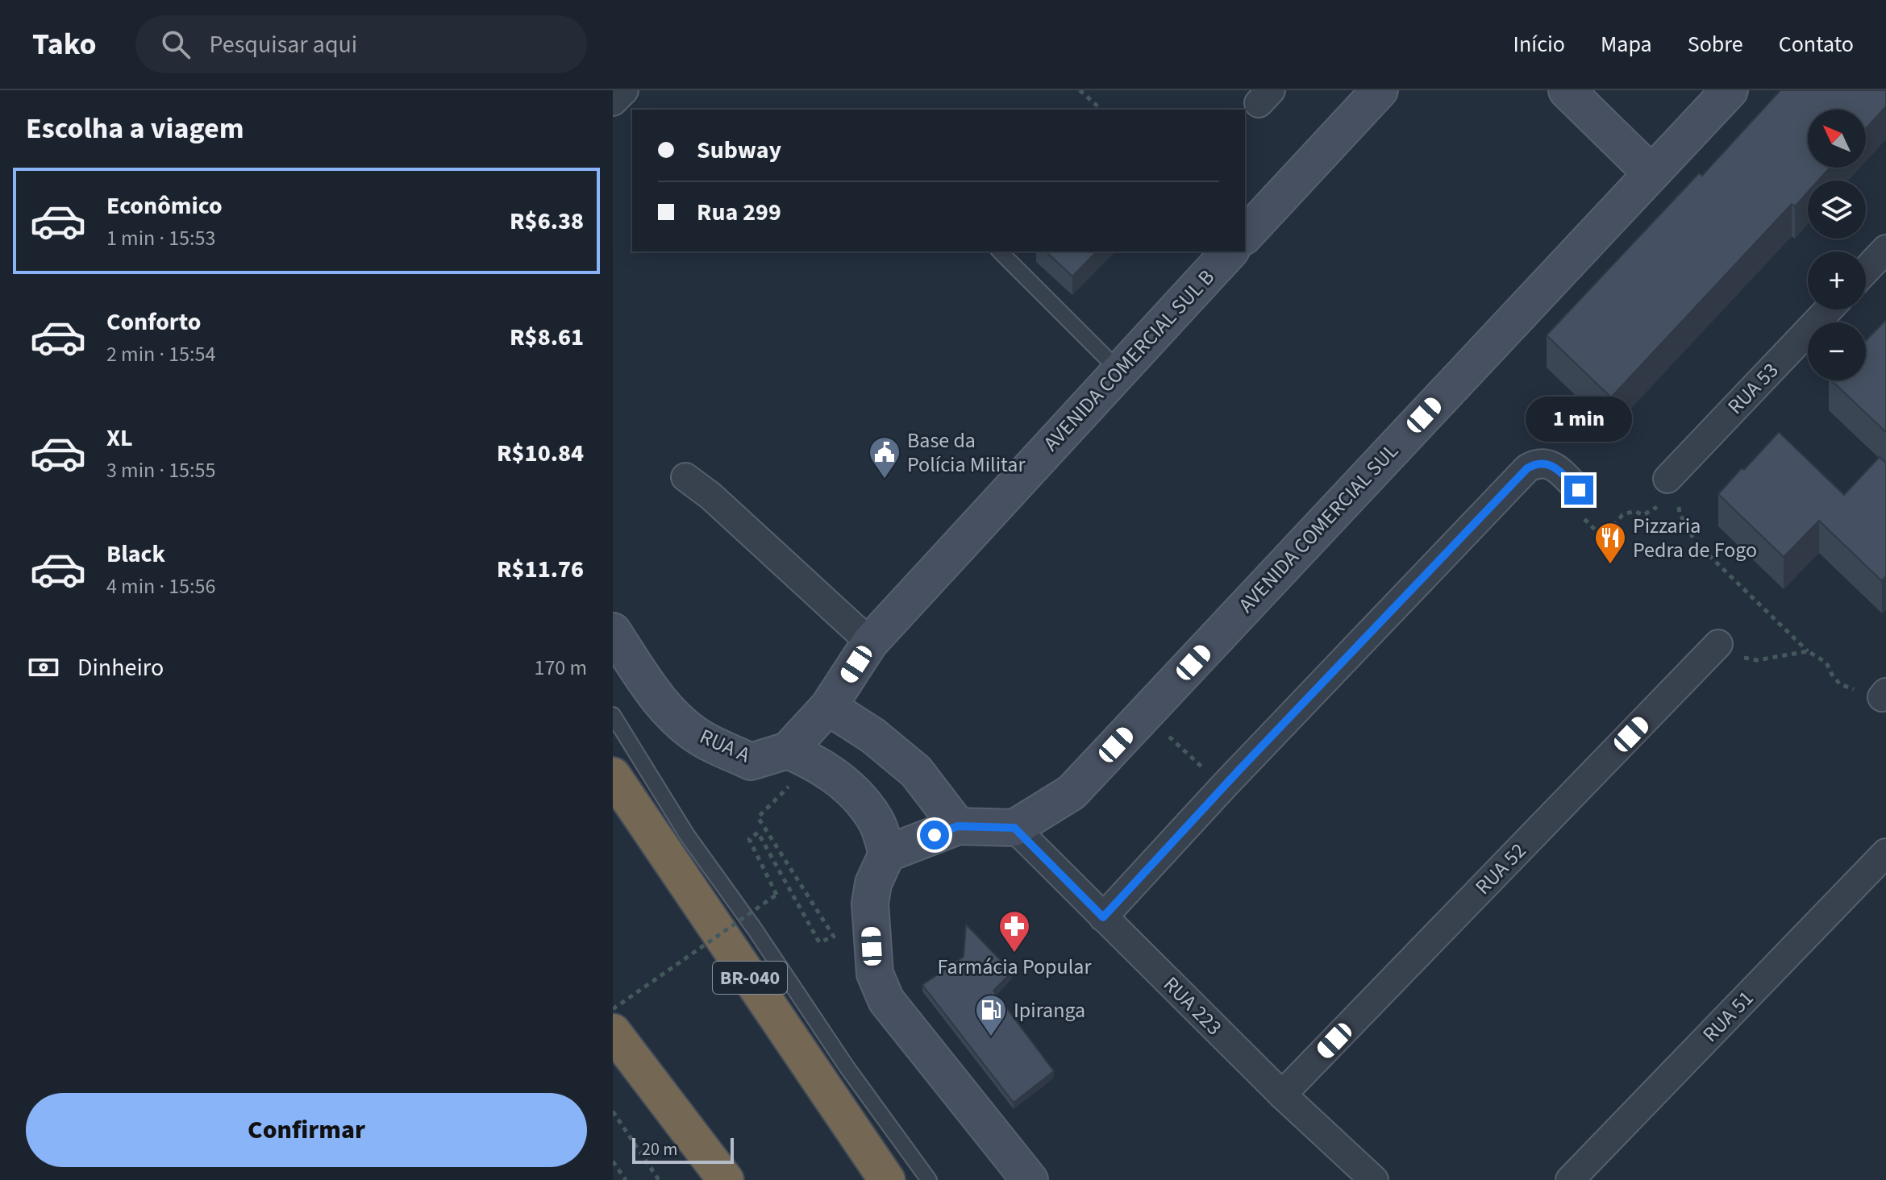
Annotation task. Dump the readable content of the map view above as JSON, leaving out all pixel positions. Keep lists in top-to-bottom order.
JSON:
{
  "streets": {
    "highway": ["BR-040"],
    "street": [
      "AVENIDA COMERCIAL SUL B",
      "RUA 53",
      "AVENIDA COMERCIAL SUL",
      "RUA A",
      "RUA 52",
      "RUA 223",
      "RUA 51"
    ]
  },
  "crossings": [
    ["AVENIDA COMERCIAL SUL", "RUA 223"],
    ["RUA 52", "RUA 223"]
  ],
  "places": {
    "public building": ["Base da Polícia Militar"],
    "restaurant": ["Pizzaria Pedra de Fogo"],
    "pharmacy": ["Farmácia Popular"],
    "fuel station": ["Ipiranga"]
  },
  "scale_bar": "20 m",
  "north": "top left",
  "page": {
    "header": "Tako",
    "search": "Pesquisar aqui",
    "nav": [
      "Início",
      "Mapa",
      "Sobre",
      "Contato"
    ],
    "heading": "Escolha a viagem",
    "map_buttons": ["+", "−"],
    "banner": ["Subway", "Rua 299"],
    "list": [
      {
        "name": "Econômico",
        "note": "1 min · 15:53",
        "value": "R$6.38"
      },
      {
        "name": "Conforto",
        "note": "2 min · 15:54",
        "value": "R$8.61"
      },
      {
        "name": "XL",
        "note": "3 min · 15:55",
        "value": "R$10.84"
      },
      {
        "name": "Black",
        "note": "4 min · 15:56",
        "value": "R$11.76"
      }
    ],
    "bubble": "1 min",
    "pay": ["Dinheiro", "170 m"],
    "buttons": "Confirmar",
    "scale": "20 m"
  }
}
